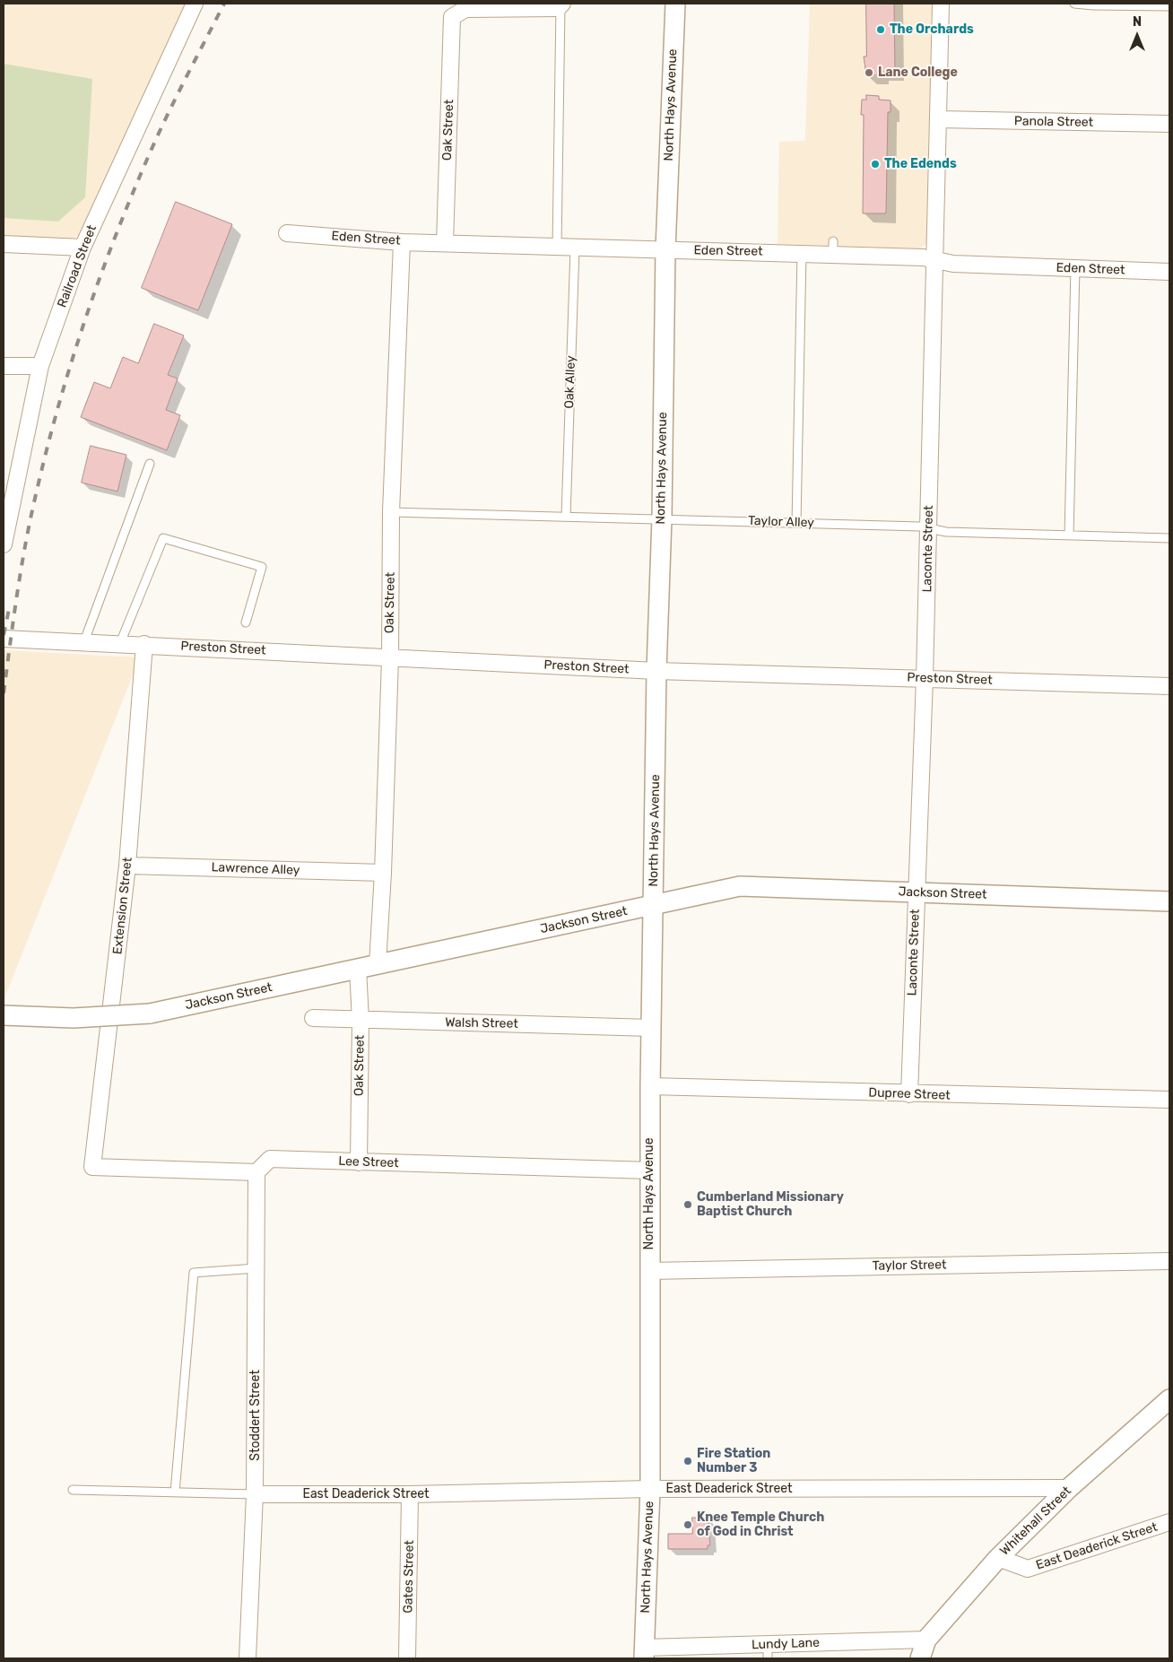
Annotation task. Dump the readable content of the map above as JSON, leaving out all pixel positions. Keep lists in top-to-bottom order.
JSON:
{
  "streets": {
    "street": [
      "North Hays Avenue",
      "Panola Street",
      "Oak Street",
      "Eden Street",
      "Railroad Street",
      "Laconte Street",
      "Preston Street",
      "Lawrence Alley",
      "Jackson Street",
      "Extension Street",
      "Walsh Street",
      "Dupree Street",
      "Lee Street",
      "Taylor Street",
      "Stoddert Street",
      "East Deaderick Street",
      "Whitehall Street",
      "Gates Street",
      "Lundy Lane"
    ],
    "lane": ["Oak Alley", "Taylor Alley"]
  },
  "crossings": [
    ["North Hays Avenue", "Eden Street"],
    ["North Hays Avenue", "Taylor Alley"],
    ["North Hays Avenue", "Preston Street"],
    ["North Hays Avenue", "Jackson Street"],
    ["North Hays Avenue", "Walsh Street"],
    ["North Hays Avenue", "Dupree Street"],
    ["North Hays Avenue", "Lee Street"],
    ["North Hays Avenue", "Taylor Street"],
    ["North Hays Avenue", "East Deaderick Street"],
    ["North Hays Avenue", "Lundy Lane"],
    ["Panola Street", "Laconte Street"],
    ["Oak Street", "Eden Street"],
    ["Oak Street", "Taylor Alley"],
    ["Oak Street", "Preston Street"],
    ["Oak Street", "Lawrence Alley"],
    ["Oak Street", "Jackson Street"],
    ["Oak Street", "Walsh Street"],
    ["Oak Street", "Lee Street"],
    ["Eden Street", "Oak Alley"],
    ["Eden Street", "Laconte Street"],
    ["Oak Alley", "Taylor Alley"],
    ["Taylor Alley", "Laconte Street"],
    ["Laconte Street", "Preston Street"],
    ["Laconte Street", "Jackson Street"],
    ["Laconte Street", "Dupree Street"],
    ["Preston Street", "Extension Street"],
    ["Lawrence Alley", "Extension Street"],
    ["Extension Street", "Lee Street"],
    ["Extension Street", "Stoddert Street"],
    ["Lee Street", "Stoddert Street"],
    ["Stoddert Street", "East Deaderick Street"],
    ["East Deaderick Street", "Whitehall Street"],
    ["East Deaderick Street", "Gates Street"],
    ["Whitehall Street", "Lundy Lane"]
  ],
  "places": [
    "The Orchards",
    "Lane College",
    "The Edends",
    "Cumberland Missionary Baptist Church",
    "Fire Station Number 3",
    "Knee Temple Church of God in Christ"
  ],
  "north": "top"
}
